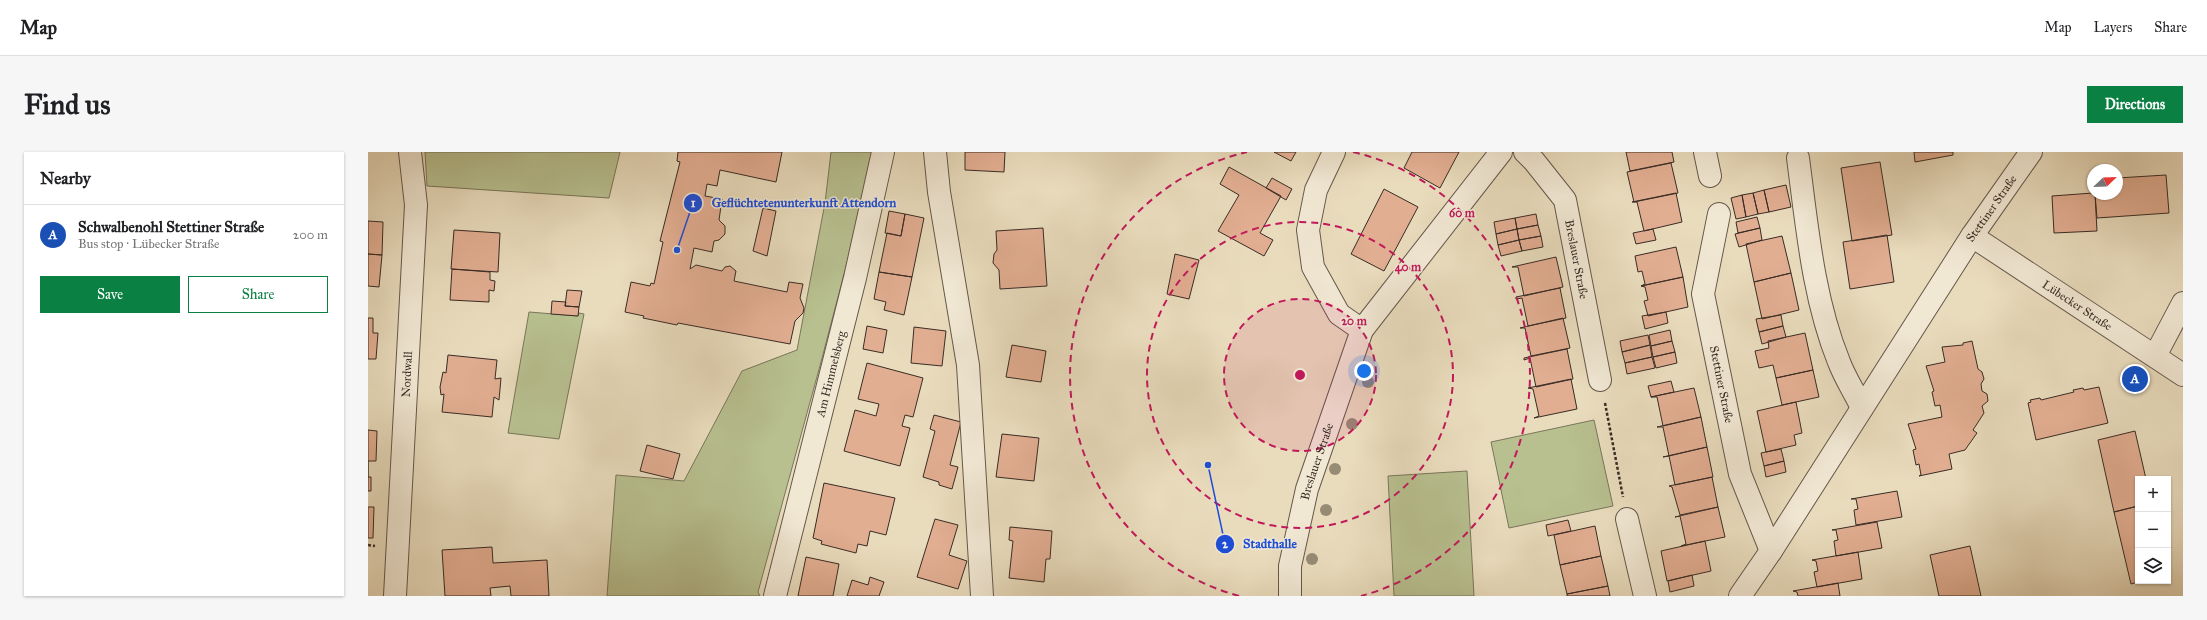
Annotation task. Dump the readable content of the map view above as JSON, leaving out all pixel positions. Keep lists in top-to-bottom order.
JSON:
{
  "streets": {
    "street": [
      "Stettiner Straße",
      "Breslauer Straße",
      "Lübecker Straße",
      "Nordwall",
      "Am Himmelsberg"
    ]
  },
  "crossings": [
    ["Stettiner Straße", "Lübecker Straße"]
  ],
  "places": ["Geflüchtetenunterkunft Attendorn", "Stadthalle"],
  "north": "top right",
  "page": {
    "header": "Map",
    "nav": ["Map", "Layers", "Share"],
    "buttons": [
      "Directions",
      ["Save", "Share"]
    ],
    "title": "Find us",
    "heading": "Nearby",
    "list": [
      {
        "mark": "A",
        "name": "Schwalbenohl Stettiner Straße",
        "note": "Bus stop · Lübecker Straße",
        "value": "200 m"
      }
    ],
    "pins": "A",
    "map_buttons": ["+", "−"]
  },
  "rings": ["60 m", "40 m", "20 m"]
}
